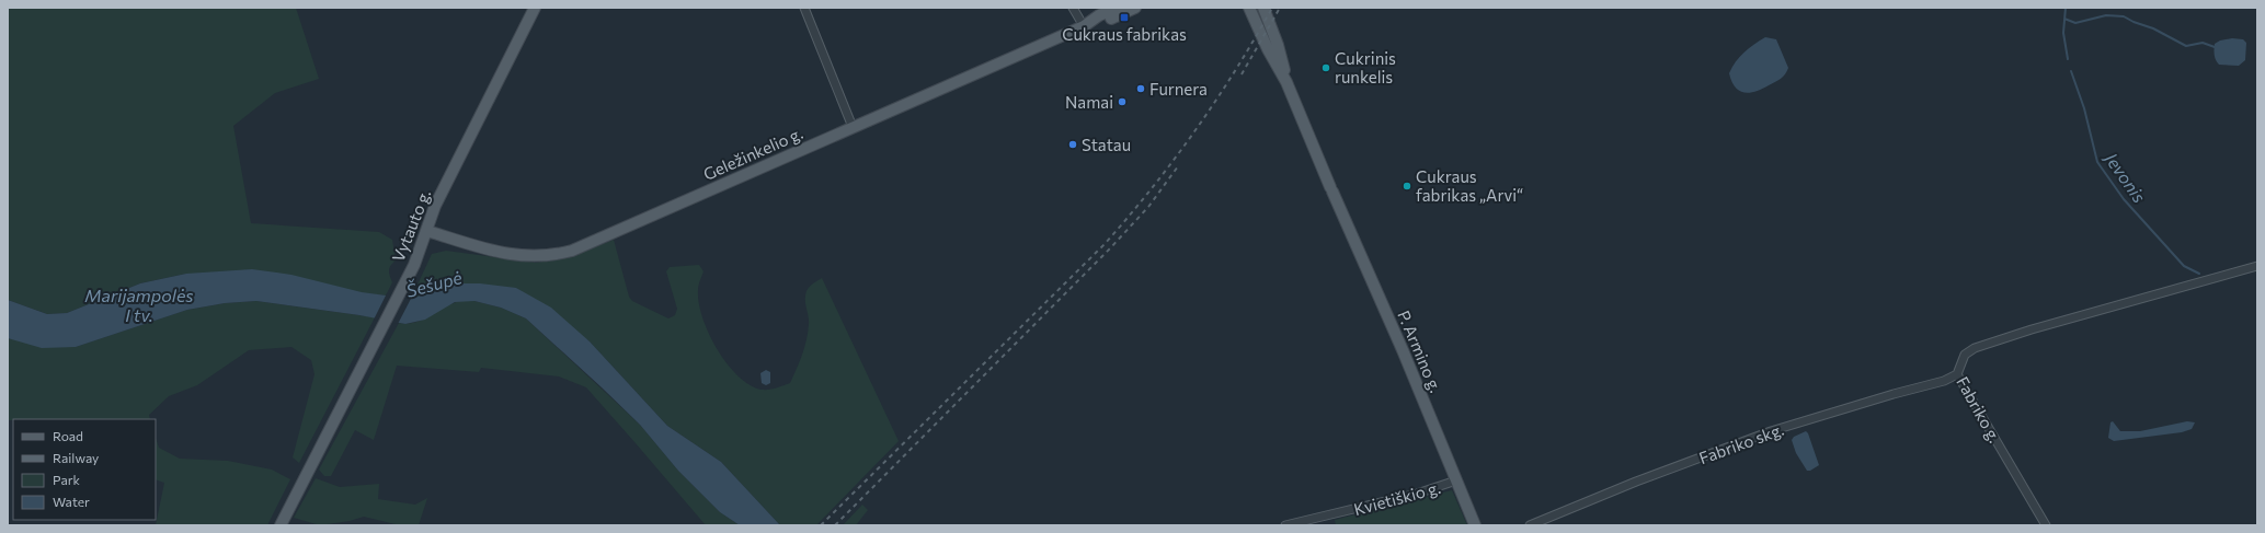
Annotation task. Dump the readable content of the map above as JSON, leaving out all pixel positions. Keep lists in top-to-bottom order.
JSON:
{
  "streets": {
    "main road": ["Geležinkelio g.", "Vytauto g.", "P. Armino g."],
    "street": ["Fabriko g.", "Fabriko skg.", "Kvietiškio g."]
  },
  "crossings": [
    ["Geležinkelio g.", "Vytauto g."],
    ["P. Armino g.", "Kvietiškio g."],
    ["Fabriko g.", "Fabriko skg."]
  ],
  "water": ["Jevonis", "Šešupė", "Marijampolės I tv."],
  "places": {
    "transit": ["Cukraus fabrikas"],
    "other": [
      "Cukrinis runkelis",
      "Furnera",
      "Namai",
      "Statau",
      "Cukraus fabrikas „Arvi“"
    ]
  },
  "legend": [
    "Road",
    "Railway",
    "Park",
    "Water"
  ]
}
